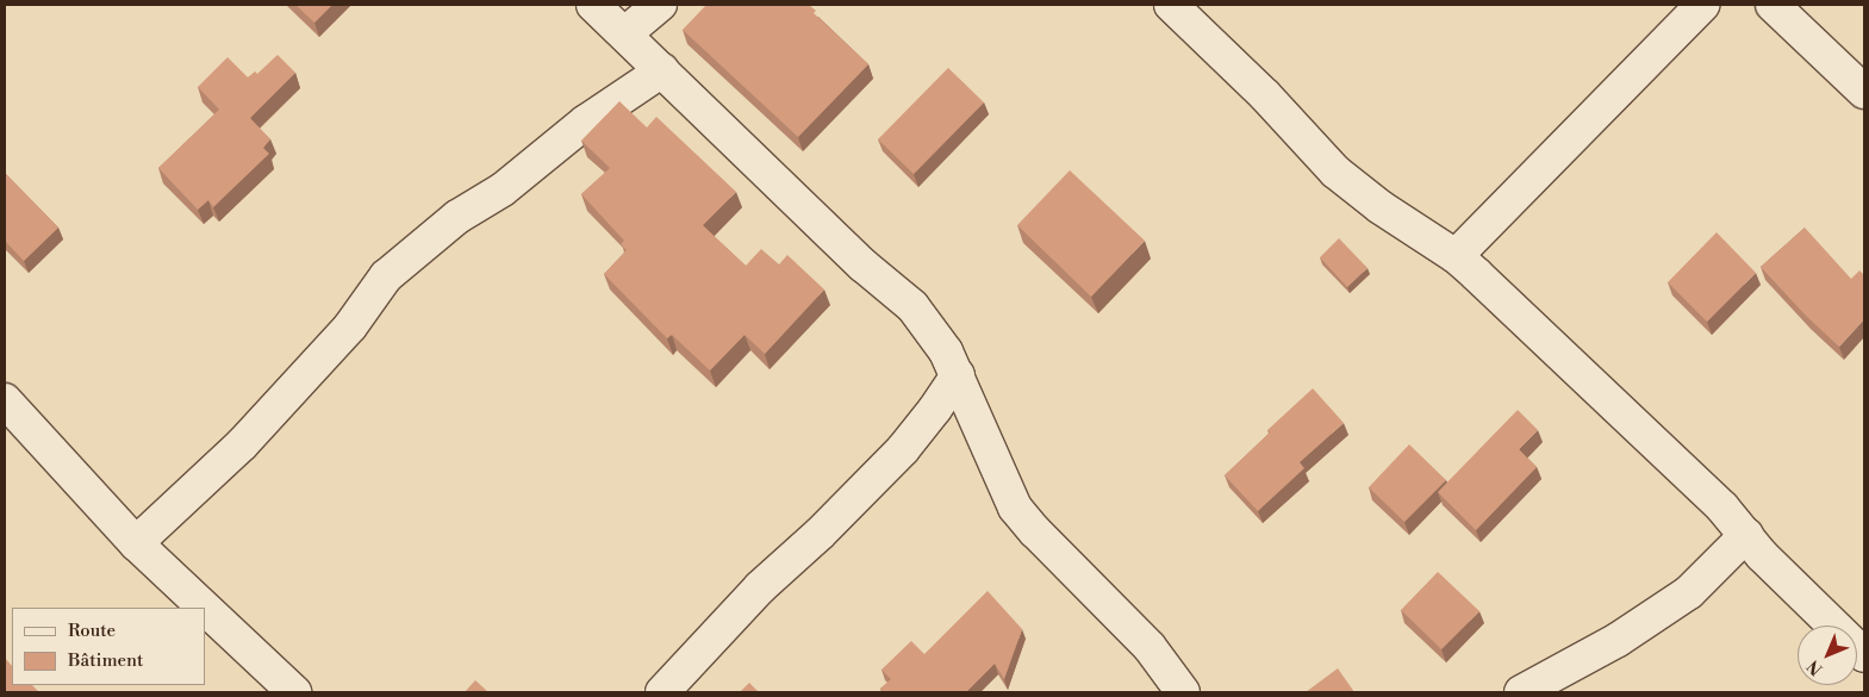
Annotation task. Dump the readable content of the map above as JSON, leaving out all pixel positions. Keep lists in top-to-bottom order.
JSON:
{
  "legend": ["Route", "Bâtiment"],
  "north": "bottom left"
}
